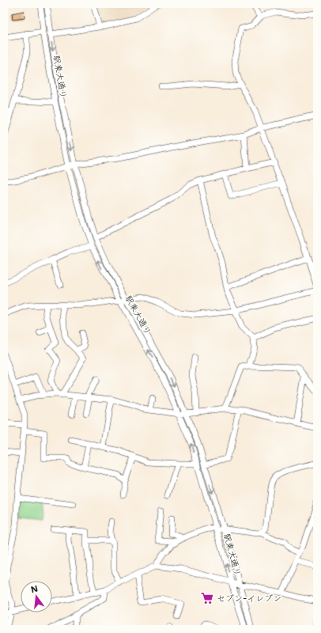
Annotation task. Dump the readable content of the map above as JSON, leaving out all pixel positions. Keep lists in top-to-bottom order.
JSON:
{
  "streets": {
    "street": ["駅東大通り"]
  },
  "places": {
    "supermarket": ["セブン-イレブン"]
  },
  "north": "top"
}
